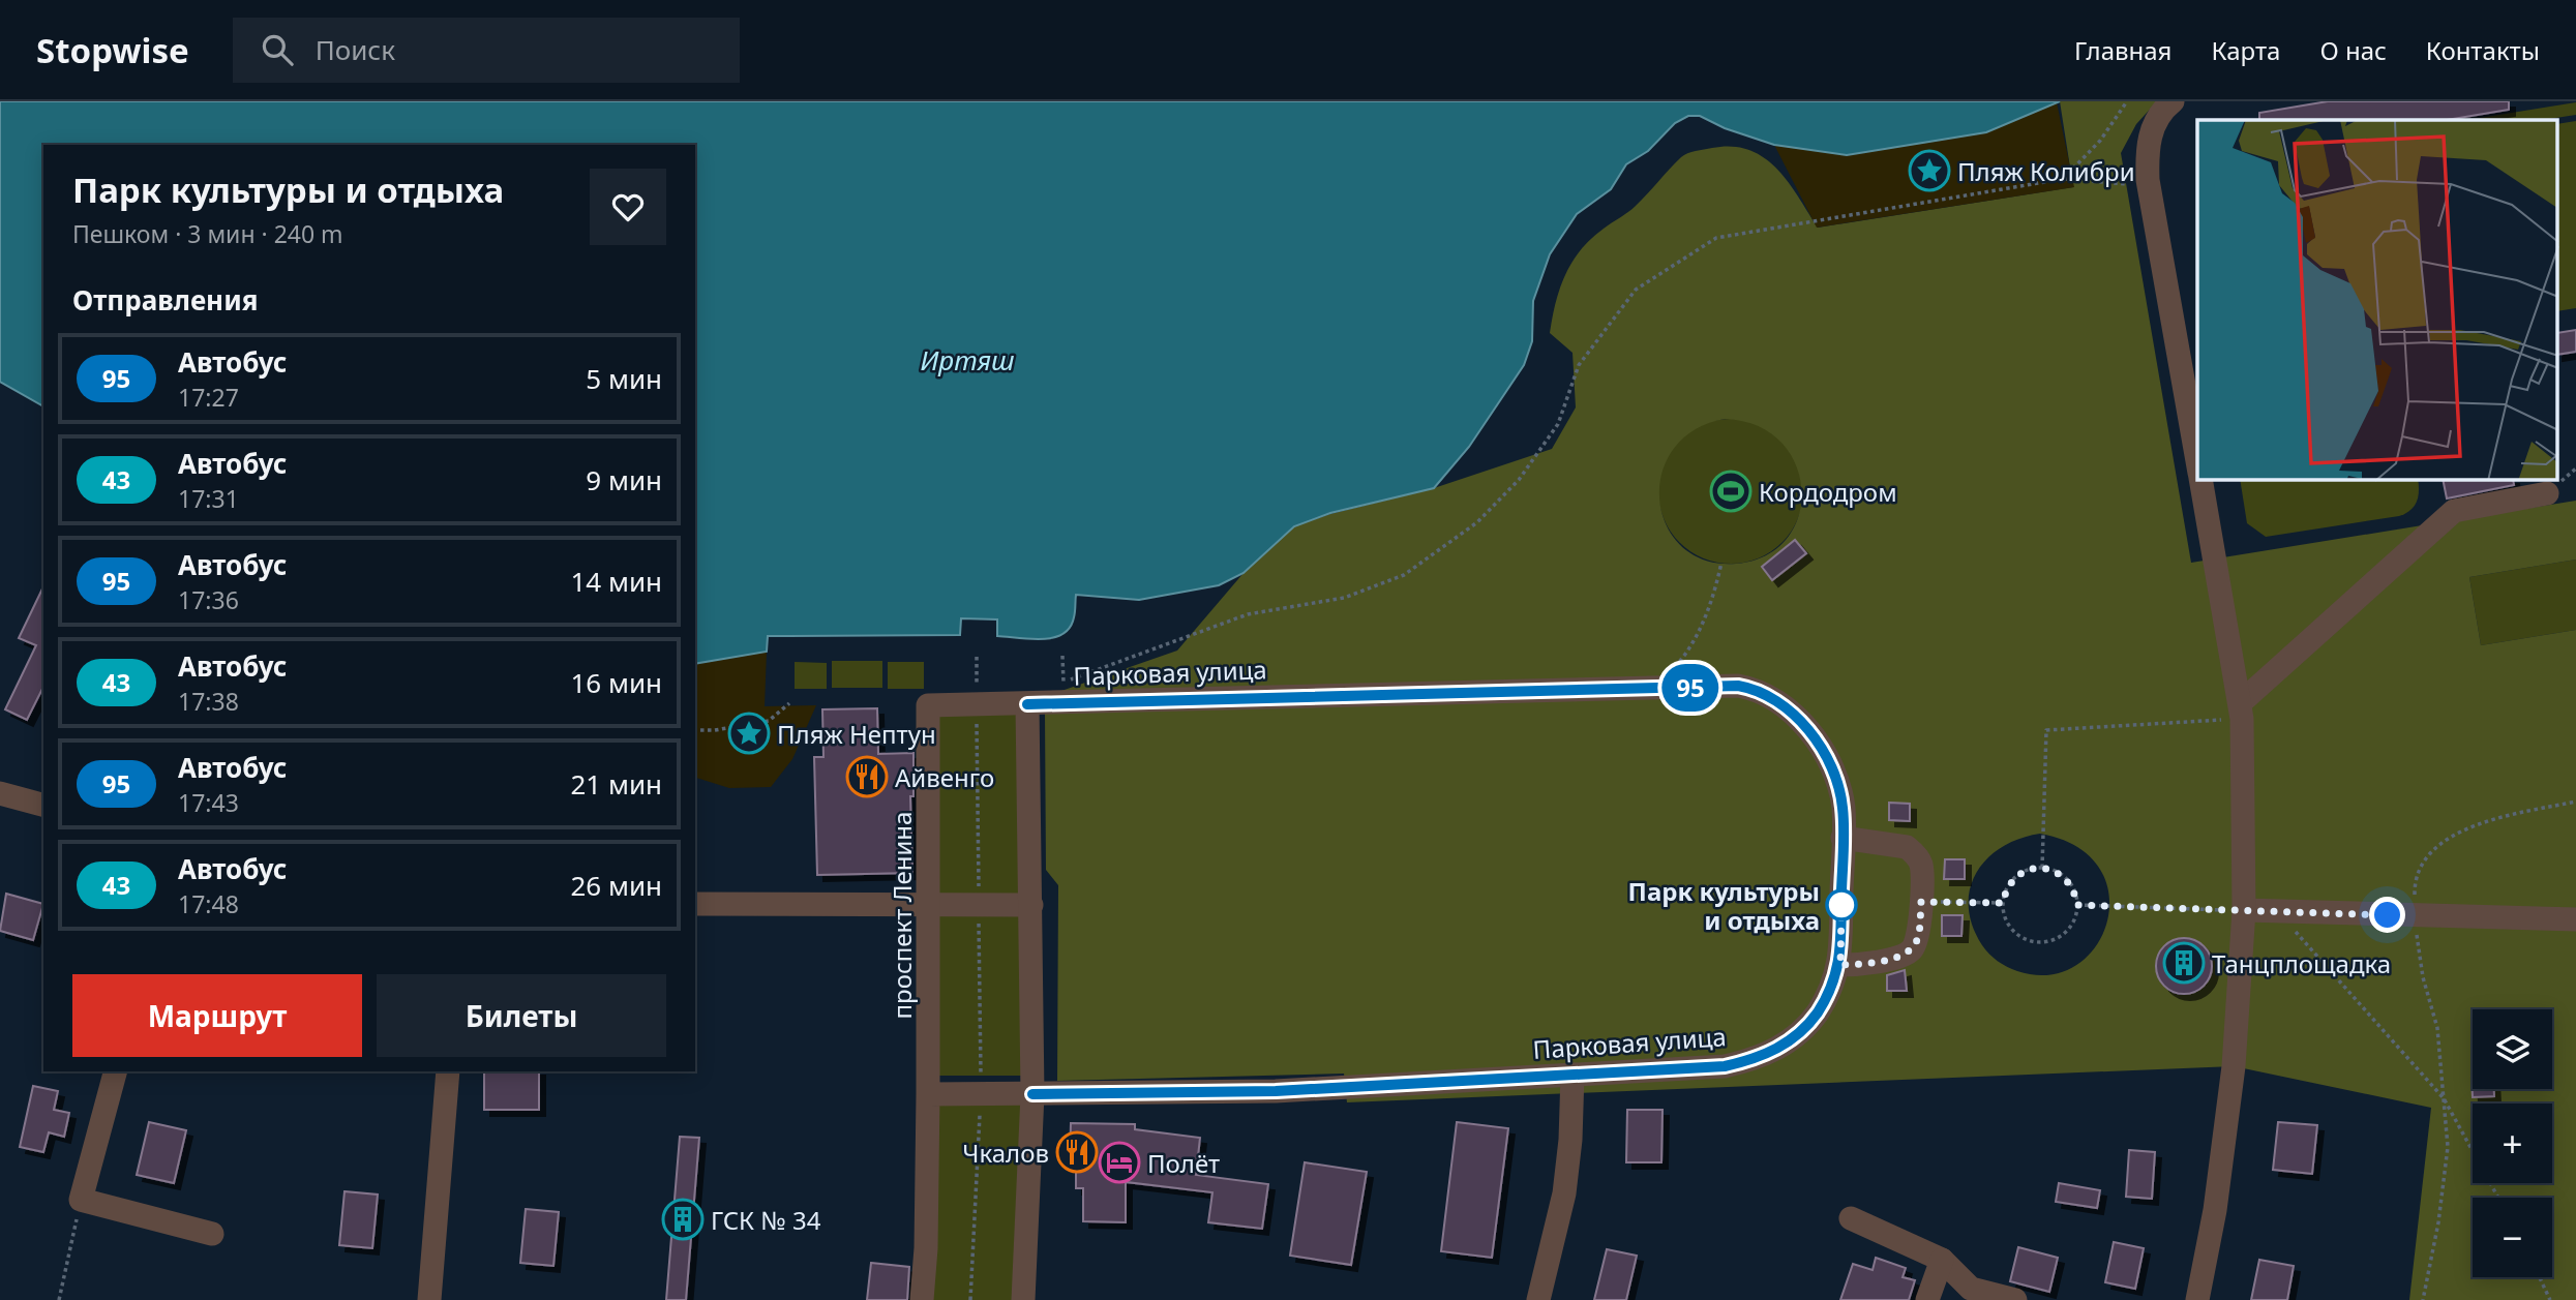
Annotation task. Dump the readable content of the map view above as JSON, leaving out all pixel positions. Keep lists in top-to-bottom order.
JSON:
{
  "streets": {
    "street": ["Парковая улица", "проспект Ленина"]
  },
  "crossings": [
    ["Парковая улица", "проспект Ленина"]
  ],
  "water": ["Иртяш"],
  "places": {
    "place": ["Пляж Колибри", "Пляж Нептун"],
    "sports": ["Кордодром"],
    "restaurant": ["Айвенго", "Чкалов"],
    "other": ["Парк культуры и отдыха"],
    "building": ["Танцплощадка", "ГСК № 34"],
    "hotel": ["Полёт"]
  },
  "lines": ["bus line 95"],
  "page": {
    "header": "Stopwise",
    "search": "Поиск",
    "nav": [
      "Главная",
      "Карта",
      "О нас",
      "Контакты"
    ],
    "on_map": "95",
    "heading": [
      ["Парк культуры и отдыха", "Пешком · 3 мин · 240 m"],
      "Отправления"
    ],
    "list": [
      {
        "mark": "95",
        "name": "Автобус",
        "note": "17:27",
        "value": "5 мин"
      },
      {
        "mark": "43",
        "name": "Автобус",
        "note": "17:31",
        "value": "9 мин"
      },
      {
        "mark": "95",
        "name": "Автобус",
        "note": "17:36",
        "value": "14 мин"
      },
      {
        "mark": "43",
        "name": "Автобус",
        "note": "17:38",
        "value": "16 мин"
      },
      {
        "mark": "95",
        "name": "Автобус",
        "note": "17:43",
        "value": "21 мин"
      },
      {
        "mark": "43",
        "name": "Автобус",
        "note": "17:48",
        "value": "26 мин"
      }
    ],
    "buttons": ["Маршрут", "Билеты"],
    "map_buttons": ["+", "−"]
  }
}
